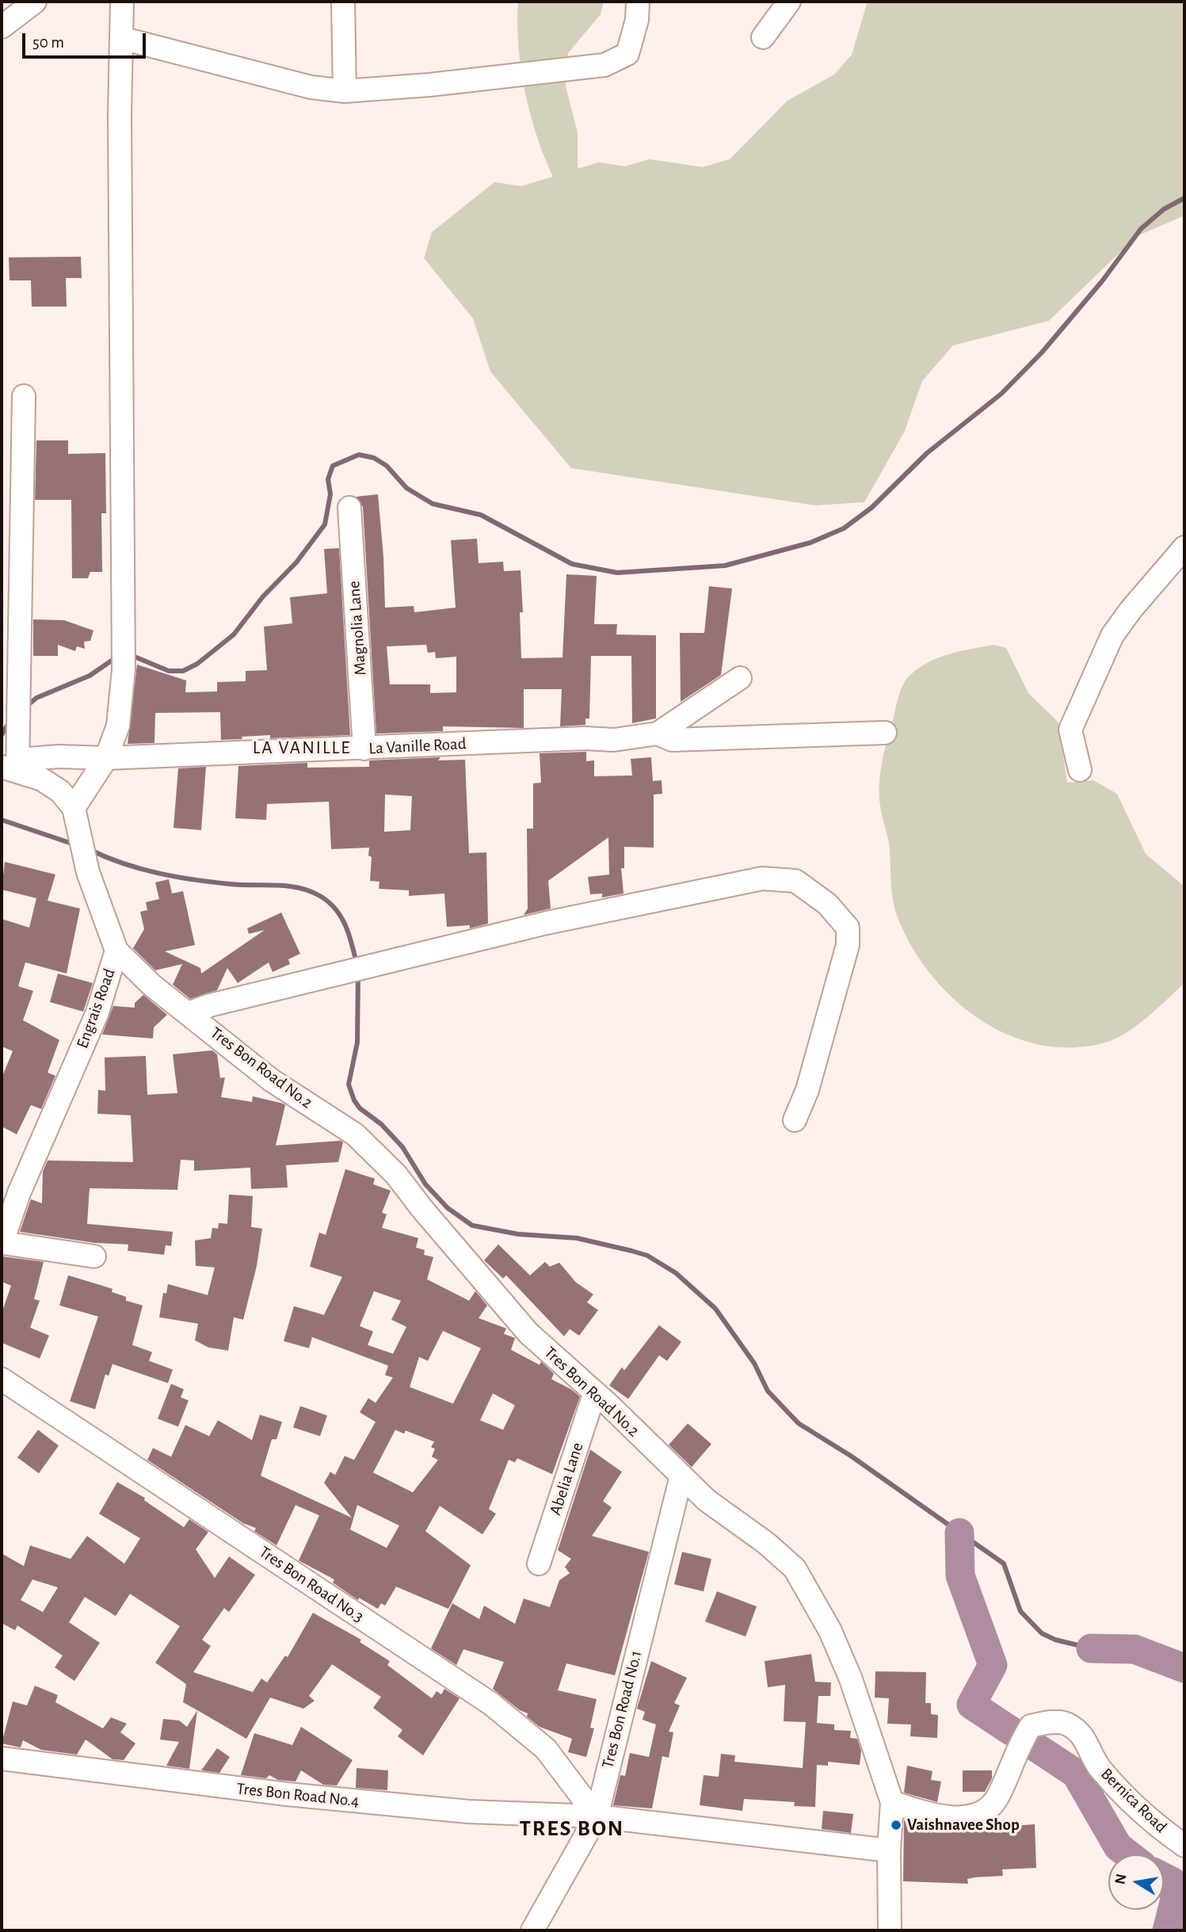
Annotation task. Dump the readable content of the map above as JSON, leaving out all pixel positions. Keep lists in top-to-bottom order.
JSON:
{
  "streets": {
    "street": [
      "Magnolia Lane",
      "La Vanille Road",
      "Engrais Road",
      "Tres Bon Road No.2",
      "Abelia Lane",
      "Tres Bon Road No.3",
      "Tres Bon Road No.1",
      "Tres Bon Road No.4",
      "Bernica Road"
    ]
  },
  "crossings": [
    ["Magnolia Lane", "La Vanille Road"],
    ["Engrais Road", "Tres Bon Road No.2"],
    ["Tres Bon Road No.2", "Abelia Lane"],
    ["Tres Bon Road No.2", "Tres Bon Road No.1"],
    ["Tres Bon Road No.2", "Tres Bon Road No.4"],
    ["Tres Bon Road No.2", "Bernica Road"],
    ["Tres Bon Road No.3", "Tres Bon Road No.1"],
    ["Tres Bon Road No.3", "Tres Bon Road No.4"],
    ["Tres Bon Road No.1", "Tres Bon Road No.4"]
  ],
  "districts": ["LA VANILLE", "TRES BON"],
  "places": ["Vaishnavee Shop"],
  "scale_bar": "50 m",
  "north": "left"
}
